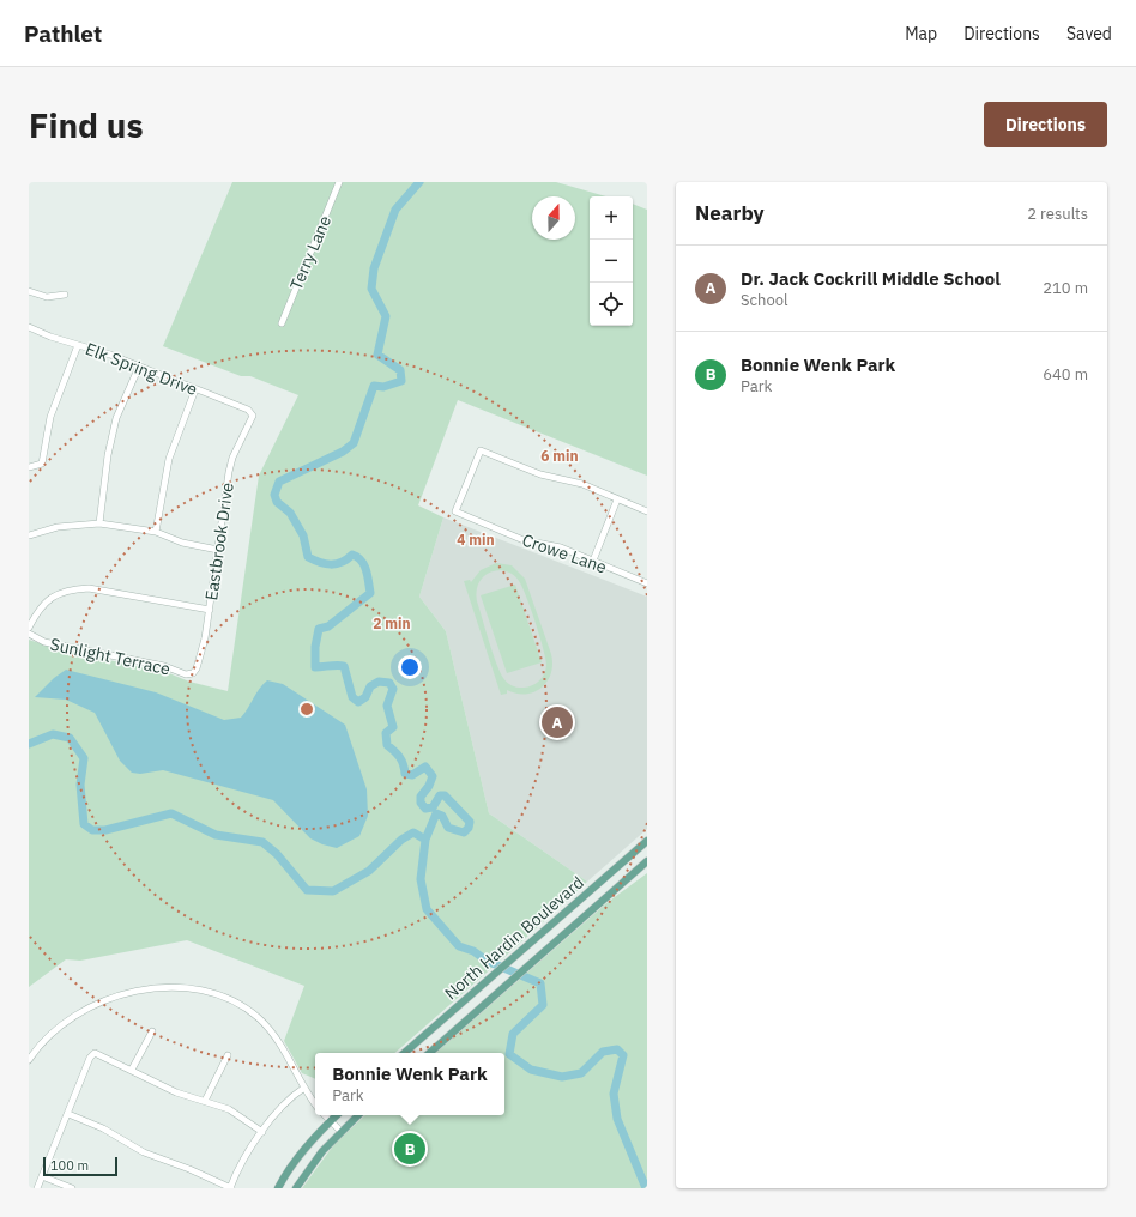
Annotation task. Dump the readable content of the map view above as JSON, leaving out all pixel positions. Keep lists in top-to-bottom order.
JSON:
{
  "streets": {
    "main road": ["North Hardin Boulevard"],
    "street": [
      "Terry Lane",
      "Elk Spring Drive",
      "Eastbrook Drive",
      "Crowe Lane",
      "Sunlight Terrace"
    ]
  },
  "crossings": [
    ["Elk Spring Drive", "Eastbrook Drive"],
    ["Eastbrook Drive", "Sunlight Terrace"]
  ],
  "scale_bar": "100 m",
  "north": "top",
  "page": {
    "header": "Pathlet",
    "nav": ["Map", "Directions", "Saved"],
    "buttons": "Directions",
    "title": "Find us",
    "heading": ["Nearby", "2 results"],
    "map_buttons": ["+", "−"],
    "list": [
      {
        "mark": "A",
        "name": "Dr. Jack Cockrill Middle School",
        "note": "School",
        "value": "210 m"
      },
      {
        "mark": "B",
        "name": "Bonnie Wenk Park",
        "note": "Park",
        "value": "640 m"
      }
    ],
    "pins": ["A", "B"],
    "popup": ["Bonnie Wenk Park", "Park"],
    "scale": "100 m"
  },
  "rings": ["6 min", "4 min", "2 min"]
}
